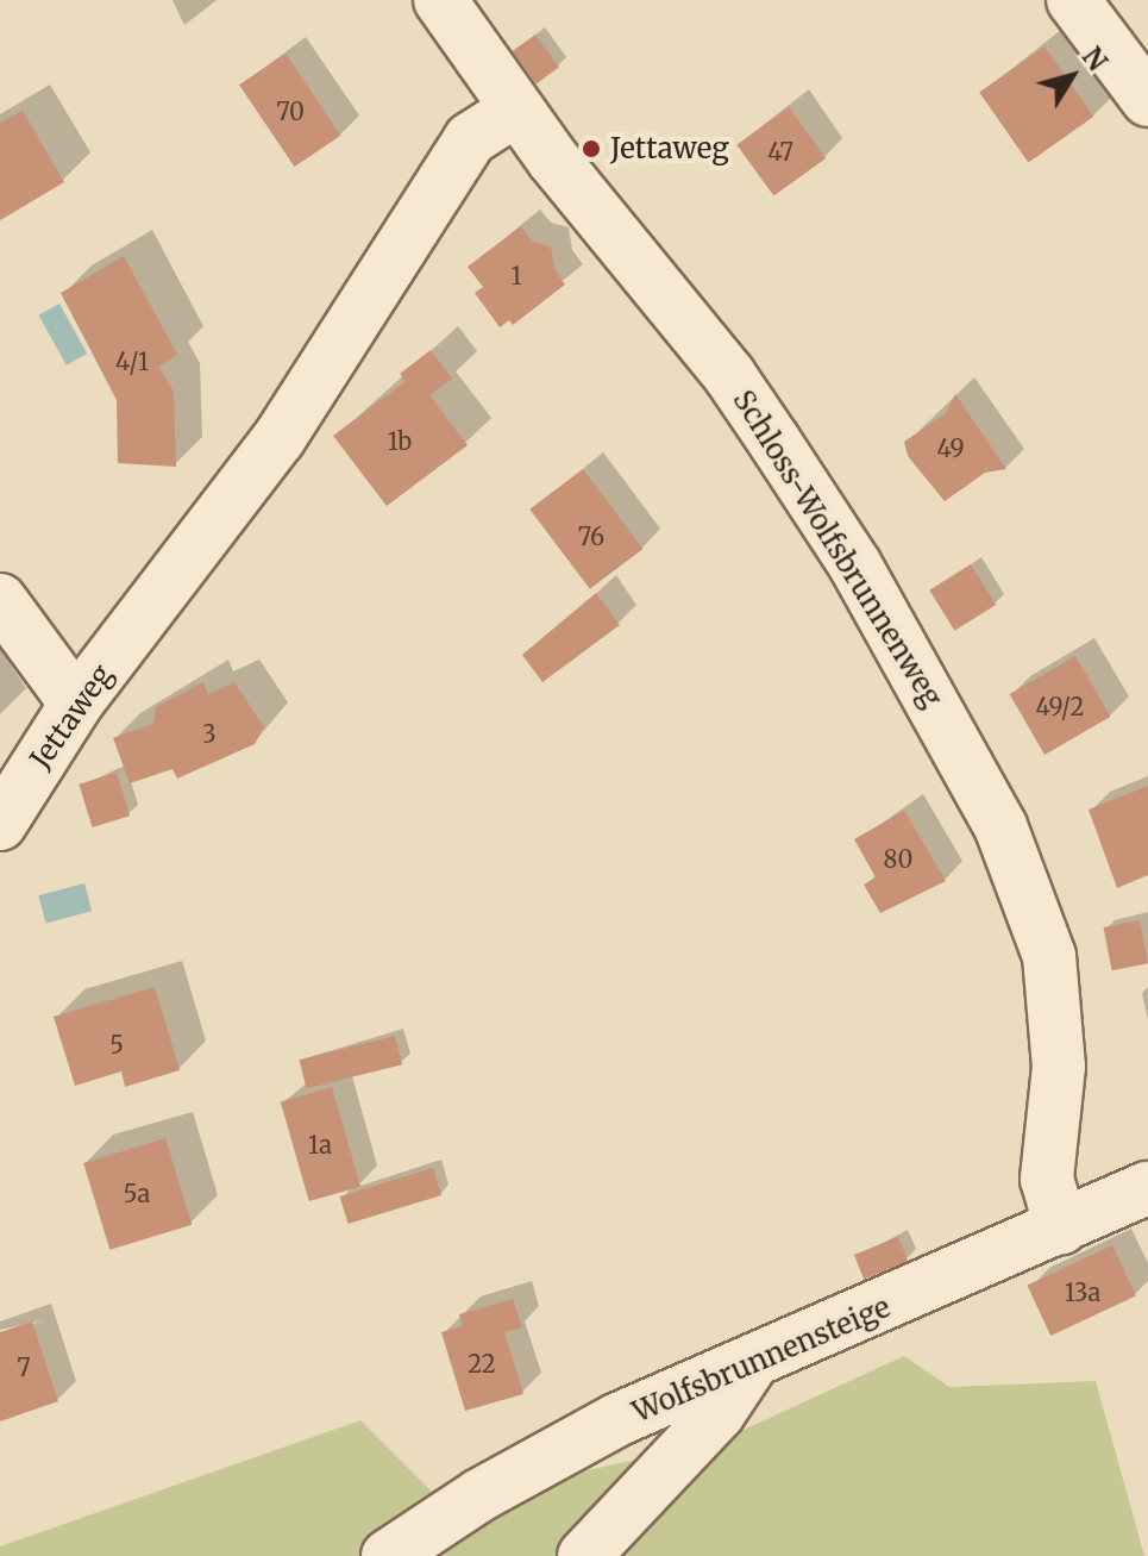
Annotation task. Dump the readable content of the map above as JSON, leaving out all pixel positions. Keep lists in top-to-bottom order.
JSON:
{
  "streets": {
    "street": ["Schloss-Wolfsbrunnenweg", "Jettaweg", "Wolfsbrunnensteige"]
  },
  "crossings": [
    ["Schloss-Wolfsbrunnenweg", "Jettaweg"],
    ["Schloss-Wolfsbrunnenweg", "Wolfsbrunnensteige"]
  ],
  "places": ["Jettaweg"],
  "house_numbers": [
    "70",
    "47",
    "1",
    "4/1",
    "1b",
    "49",
    "76",
    "49/2",
    "3",
    "80",
    "5",
    "1a",
    "5a",
    "13a",
    "22",
    "7"
  ],
  "north": "top right"
}
